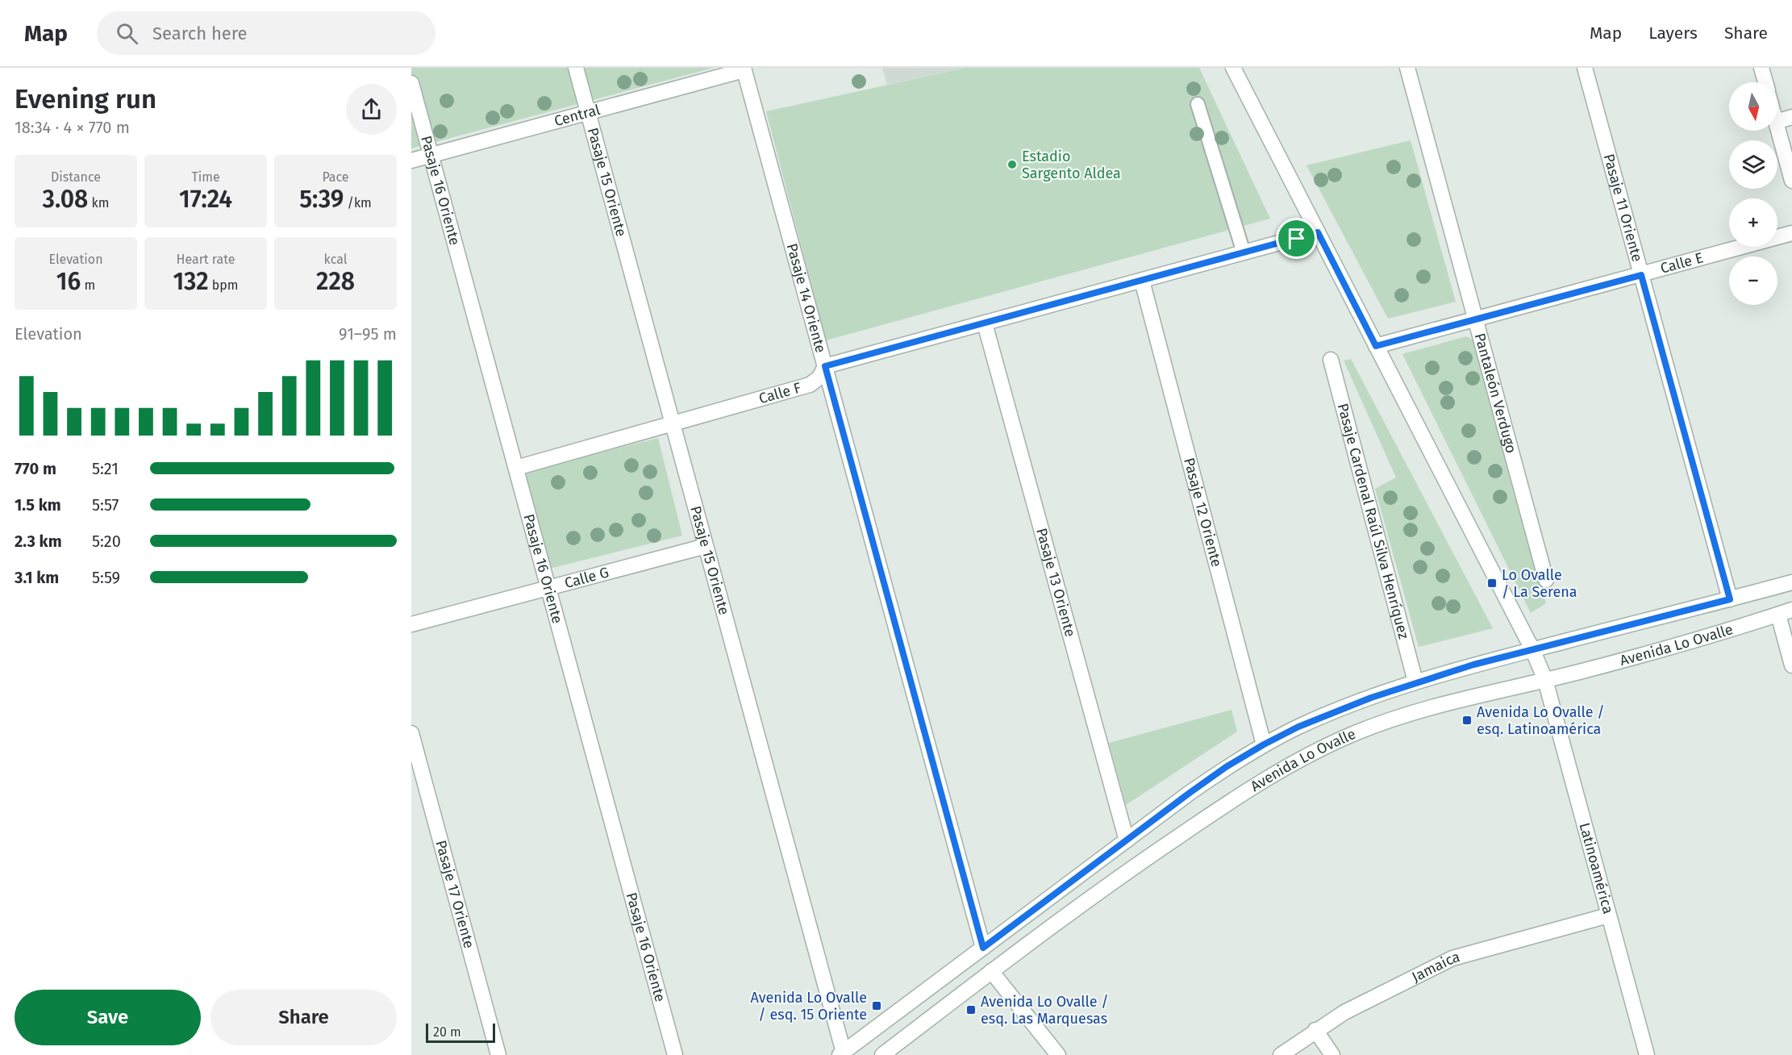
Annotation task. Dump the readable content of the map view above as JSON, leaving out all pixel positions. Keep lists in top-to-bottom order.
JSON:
{
  "streets": {
    "street": [
      "Central",
      "Pasaje 15 Oriente",
      "Pasaje 16 Oriente",
      "Pasaje 11 Oriente",
      "Calle E",
      "Pasaje 14 Oriente",
      "Calle F",
      "Pantaleón Verdugo",
      "Pasaje 12 Oriente",
      "Pasaje Cardenal Raúl Silva Henríquez",
      "Calle G",
      "Pasaje 13 Oriente",
      "Avenida Lo Ovalle",
      "Latinoamérica",
      "Pasaje 17 Oriente",
      "Jamaica"
    ]
  },
  "crossings": [
    ["Central", "Pasaje 15 Oriente"],
    ["Central", "Pasaje 16 Oriente"],
    ["Central", "Pasaje 14 Oriente"],
    ["Pasaje 15 Oriente", "Calle F"],
    ["Pasaje 15 Oriente", "Calle G"],
    ["Pasaje 15 Oriente", "Avenida Lo Ovalle"],
    ["Pasaje 16 Oriente", "Calle F"],
    ["Pasaje 16 Oriente", "Calle G"],
    ["Pasaje 11 Oriente", "Calle E"],
    ["Pasaje 11 Oriente", "Avenida Lo Ovalle"],
    ["Calle E", "Pantaleón Verdugo"],
    ["Calle E", "Latinoamérica"],
    ["Pasaje 14 Oriente", "Calle F"],
    ["Pasaje 14 Oriente", "Avenida Lo Ovalle"],
    ["Pasaje 12 Oriente", "Avenida Lo Ovalle"],
    ["Pasaje Cardenal Raúl Silva Henríquez", "Avenida Lo Ovalle"],
    ["Pasaje 13 Oriente", "Avenida Lo Ovalle"],
    ["Avenida Lo Ovalle", "Latinoamérica"],
    ["Latinoamérica", "Jamaica"]
  ],
  "places": {
    "other": ["Estadio Sargento Aldea"],
    "transit": [
      "Lo Ovalle / La Serena",
      "Avenida Lo Ovalle / esq. Latinoamérica",
      "Avenida Lo Ovalle / esq. 15 Oriente",
      "Avenida Lo Ovalle / esq. Las Marquesas"
    ]
  },
  "scale_bar": "20 m",
  "north": "bottom",
  "page": {
    "header": "Map",
    "search": "Search here",
    "nav": ["Map", "Layers", "Share"],
    "heading": ["Evening run", "18:34 · 4 × 770 m"],
    "map_buttons": ["+", "−"],
    "stats": [
      ["Distance", "3.08 km"],
      ["Time", "17:24"],
      ["Pace", "5:39 /km"],
      ["Elevation", "16 m"],
      ["Heart rate", "132 bpm"],
      ["kcal", "228"]
    ],
    "chart": ["Elevation", "91–95 m"],
    "list": [
      {
        "name": "770 m",
        "note": "5:21"
      },
      {
        "name": "1.5 km",
        "note": "5:57"
      },
      {
        "name": "2.3 km",
        "note": "5:20"
      },
      {
        "name": "3.1 km",
        "note": "5:59"
      }
    ],
    "buttons": ["Save", "Share"],
    "scale": "20 m"
  }
}
